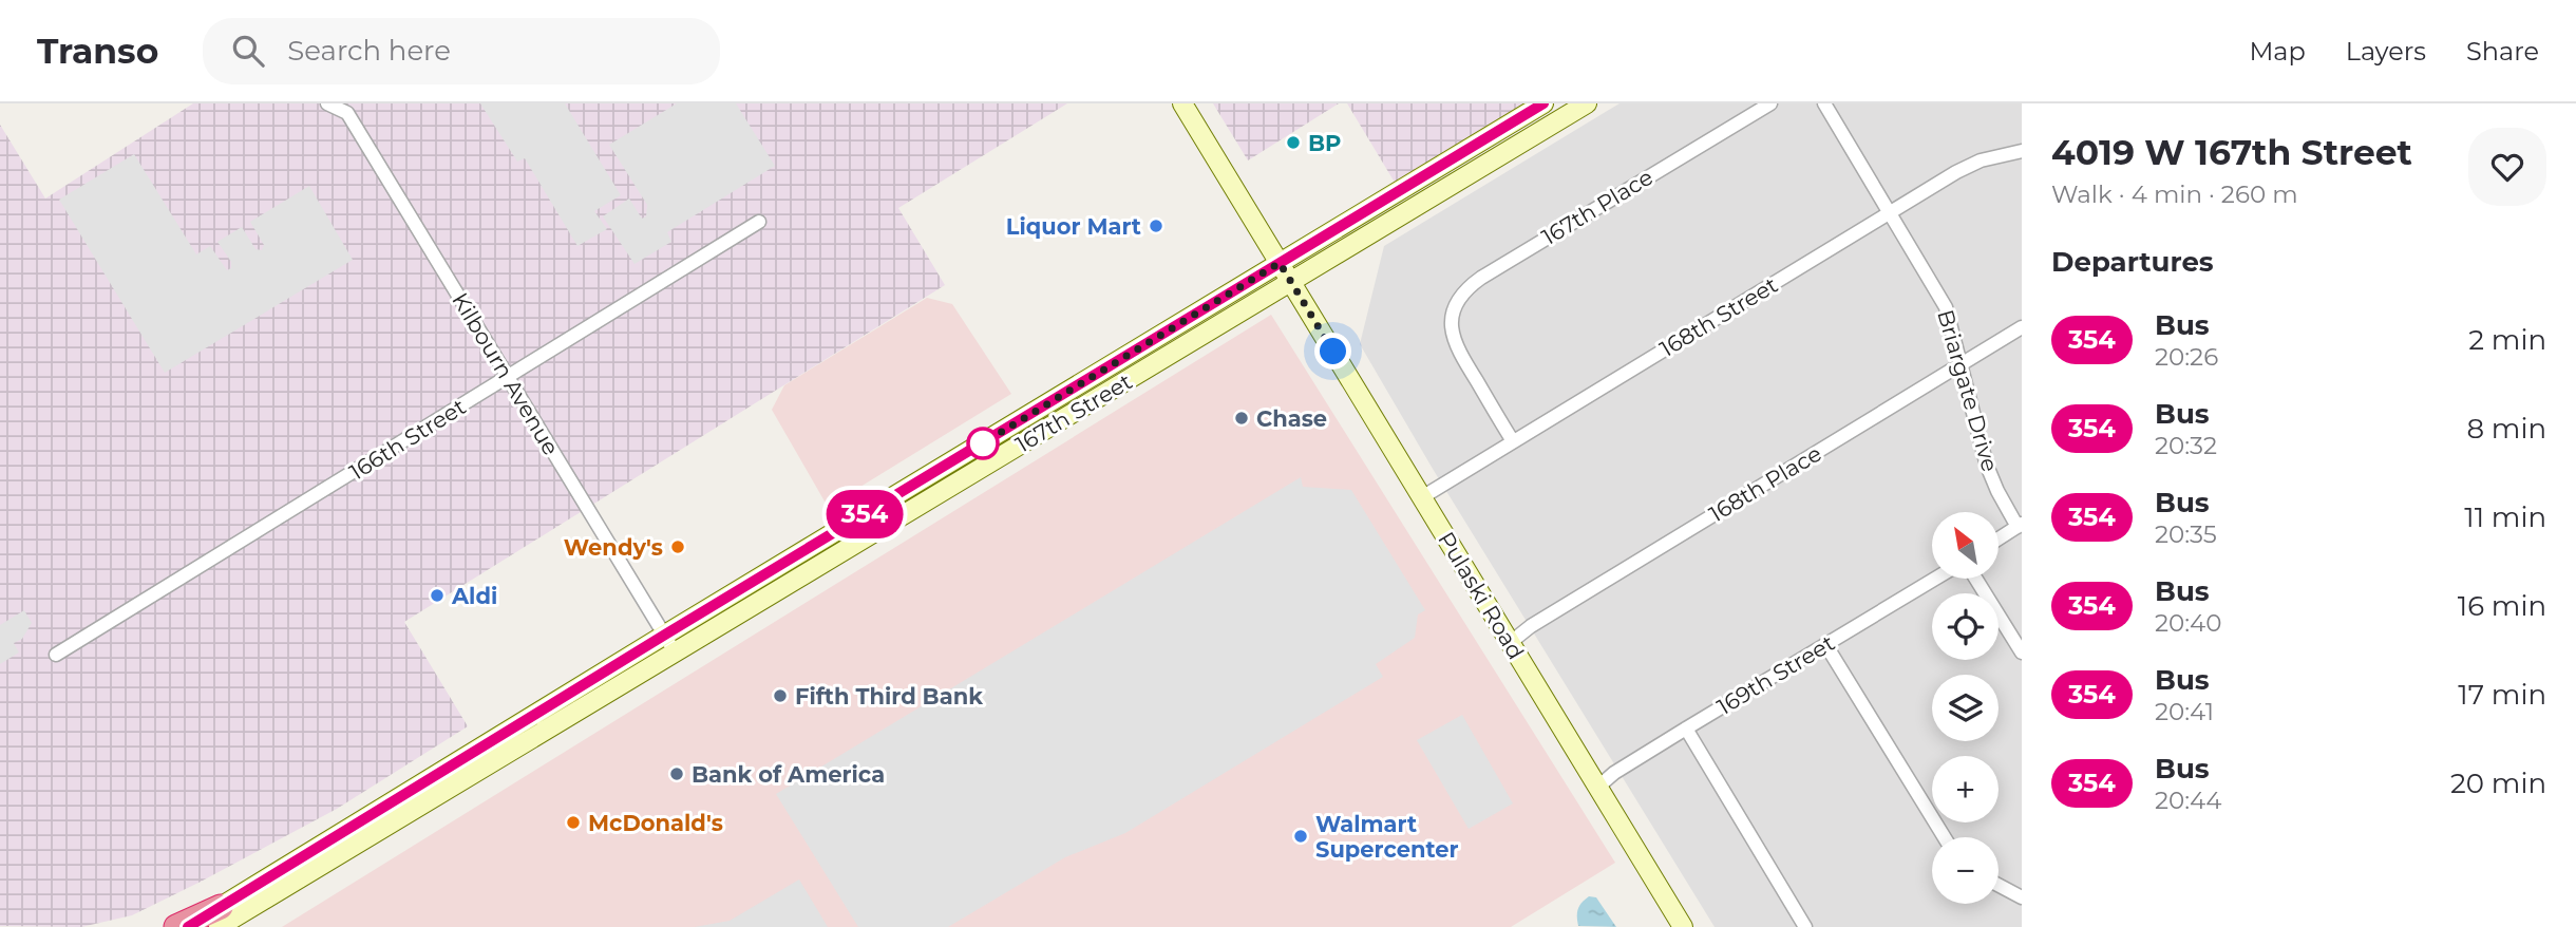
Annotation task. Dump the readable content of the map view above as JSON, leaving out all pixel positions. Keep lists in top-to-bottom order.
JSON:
{
  "streets": {
    "main road": ["167th Street", "Pulaski Road"],
    "street": [
      "167th Place",
      "168th Street",
      "Kilbourn Avenue",
      "Briargate Drive",
      "166th Street",
      "168th Place",
      "169th Street"
    ]
  },
  "crossings": [
    ["167th Place", "168th Street"],
    ["168th Street", "Briargate Drive"],
    ["168th Street", "Pulaski Road"],
    ["Kilbourn Avenue", "167th Street"],
    ["Kilbourn Avenue", "166th Street"],
    ["Briargate Drive", "168th Place"],
    ["167th Street", "Pulaski Road"],
    ["168th Place", "Pulaski Road"],
    ["Pulaski Road", "169th Street"]
  ],
  "places": [
    "BP",
    "Liquor Mart",
    "Chase",
    "Wendy's",
    "Aldi",
    "Fifth Third Bank",
    "Bank of America",
    "McDonald's",
    "Walmart Supercenter"
  ],
  "lines": ["bus line 354"],
  "north": "top left",
  "page": {
    "header": "Transo",
    "search": "Search here",
    "nav": ["Map", "Layers", "Share"],
    "on_map": "354",
    "heading": [
      ["4019 W 167th Street", "Walk · 4 min · 260 m"],
      "Departures"
    ],
    "list": [
      {
        "mark": "354",
        "name": "Bus",
        "note": "20:26",
        "value": "2 min"
      },
      {
        "mark": "354",
        "name": "Bus",
        "note": "20:32",
        "value": "8 min"
      },
      {
        "mark": "354",
        "name": "Bus",
        "note": "20:35",
        "value": "11 min"
      },
      {
        "mark": "354",
        "name": "Bus",
        "note": "20:40",
        "value": "16 min"
      },
      {
        "mark": "354",
        "name": "Bus",
        "note": "20:41",
        "value": "17 min"
      },
      {
        "mark": "354",
        "name": "Bus",
        "note": "20:44",
        "value": "20 min"
      }
    ],
    "map_buttons": ["+", "−"]
  }
}
